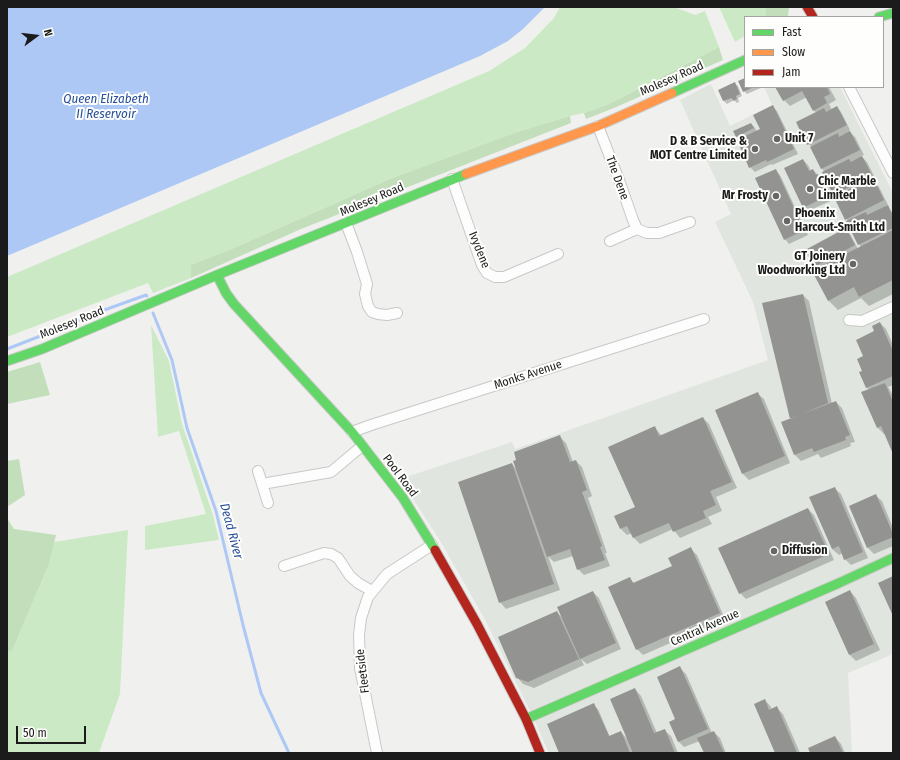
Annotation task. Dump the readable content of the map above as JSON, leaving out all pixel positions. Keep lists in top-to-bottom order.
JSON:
{
  "streets": {
    "street": [
      "Molesey Road",
      "The Dene",
      "Ivydene",
      "Monks Avenue",
      "Pool Road",
      "Central Avenue",
      "Fleetside"
    ]
  },
  "crossings": [
    ["Molesey Road", "The Dene"],
    ["Molesey Road", "Ivydene"],
    ["Molesey Road", "Pool Road"],
    ["Monks Avenue", "Pool Road"],
    ["Pool Road", "Central Avenue"],
    ["Pool Road", "Fleetside"]
  ],
  "water": ["Queen Elizabeth II Reservoir", "Dead River"],
  "places": [
    "Unit 7",
    "D & B Service & MOT Centre Limited",
    "Chic Marble Limited",
    "Mr Frosty",
    "Phoenix Harcout-Smith Ltd",
    "GT Joinery Woodworking Ltd",
    "Diffusion"
  ],
  "legend": ["Fast", "Slow", "Jam"],
  "scale_bar": "50 m",
  "north": "right"
}
